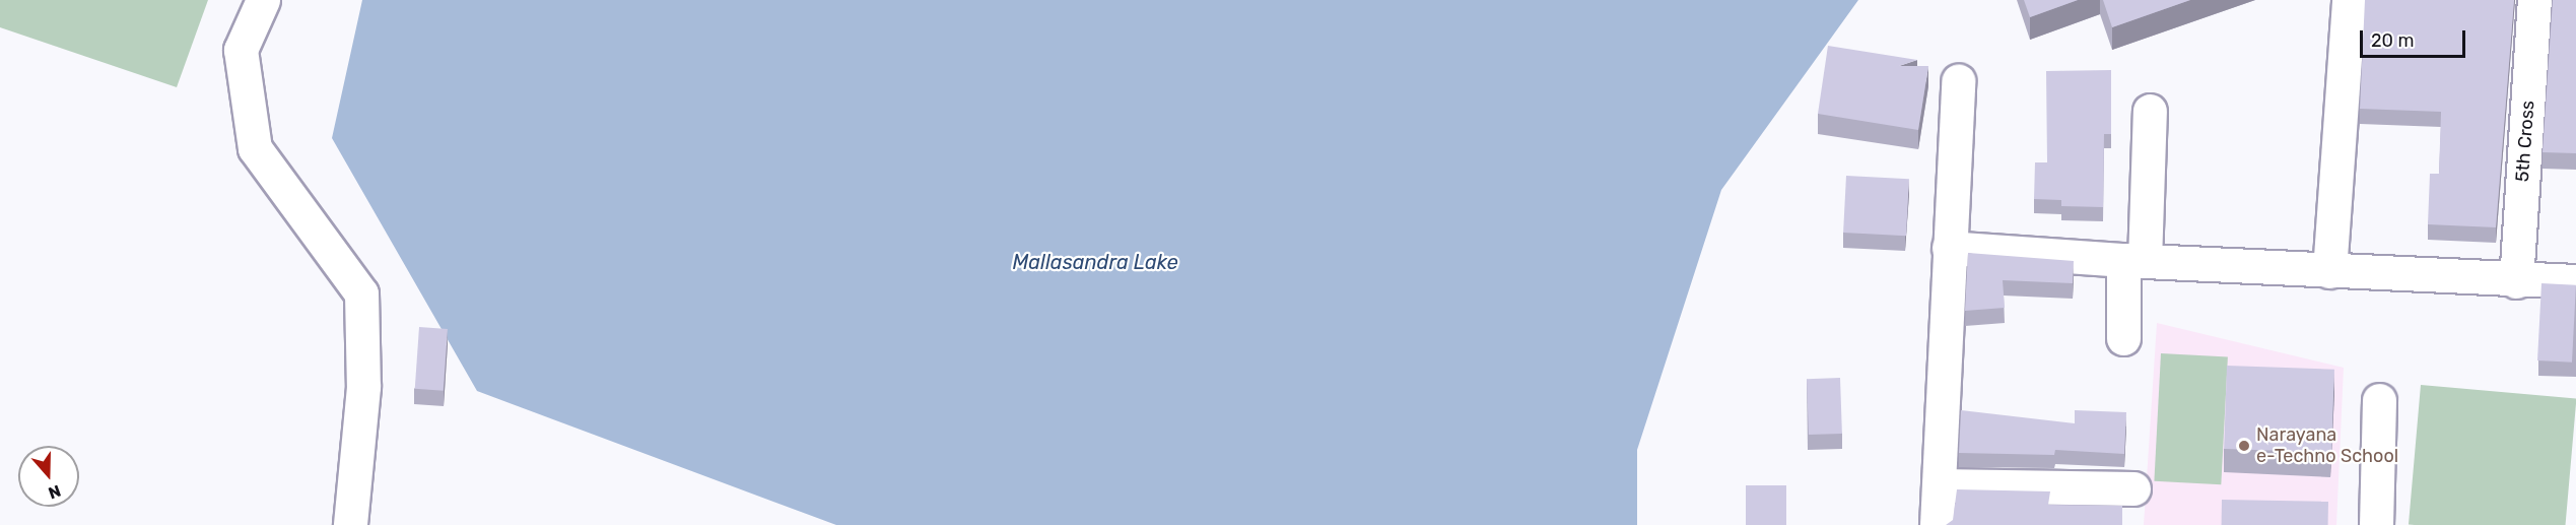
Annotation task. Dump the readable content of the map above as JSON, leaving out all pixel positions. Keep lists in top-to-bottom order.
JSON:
{
  "streets": {
    "street": ["5th Cross"]
  },
  "water": ["Mallasandra Lake"],
  "places": ["Narayana e-Techno School"],
  "scale_bar": "20 m",
  "north": "bottom"
}
